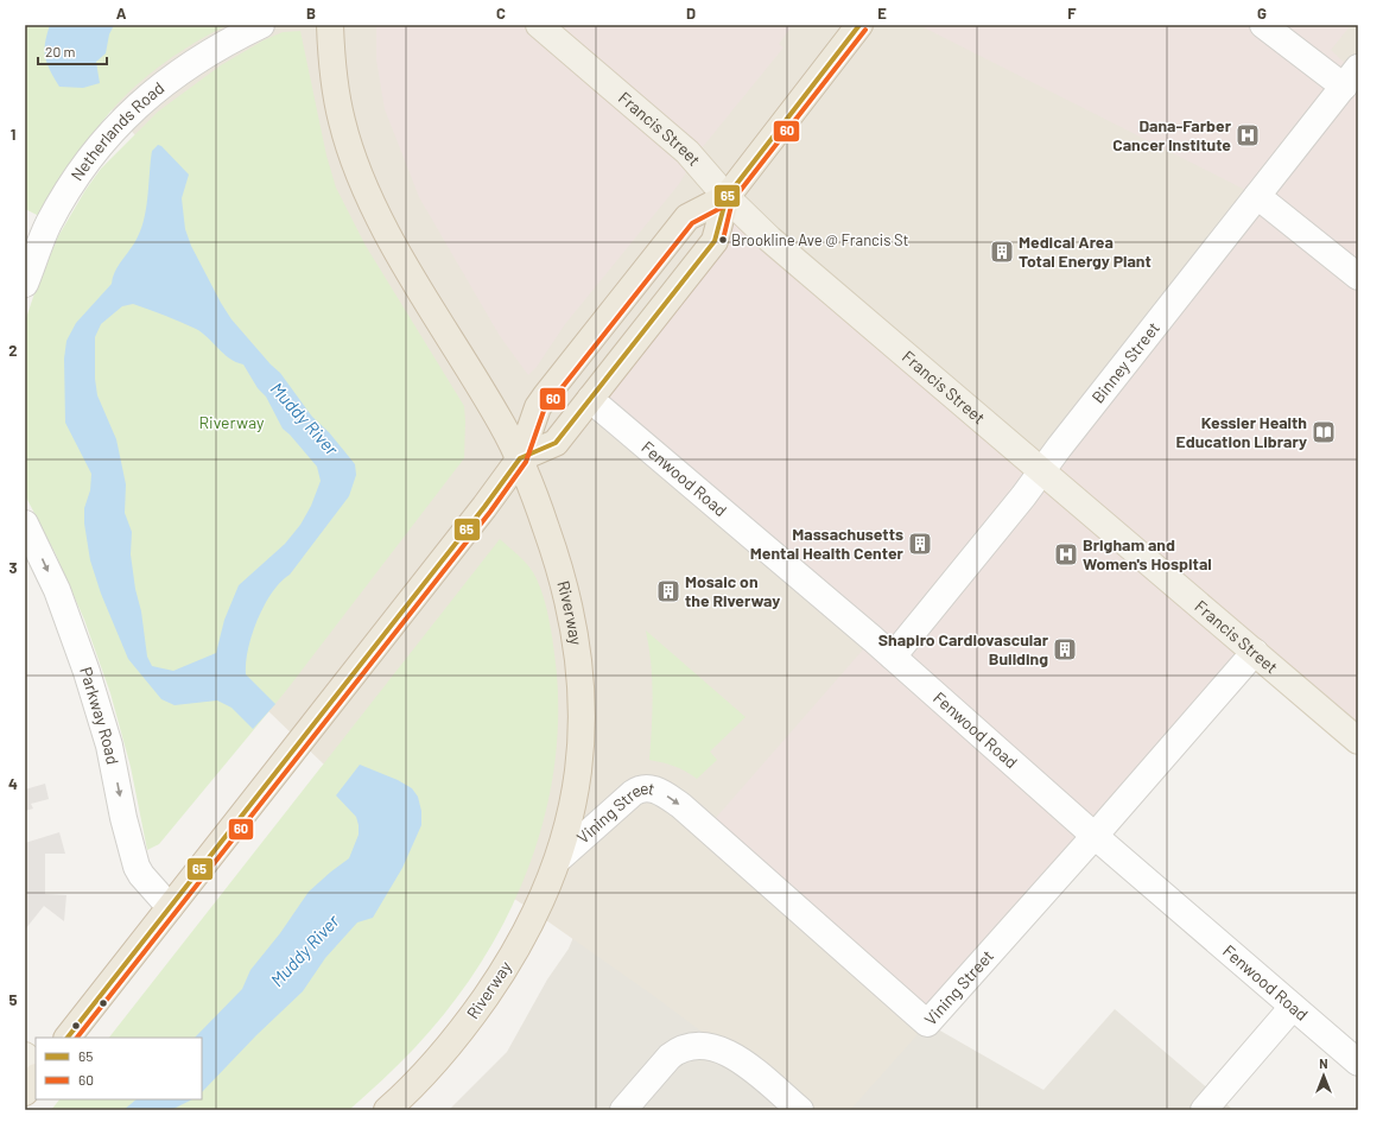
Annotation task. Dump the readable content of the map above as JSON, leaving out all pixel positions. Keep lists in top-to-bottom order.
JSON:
{
  "streets": {
    "highway": ["Riverway"],
    "main road": ["Francis Street"],
    "street": [
      "Netherlands Road",
      "Binney Street",
      "Fenwood Road",
      "Parkway Road",
      "Vining Street"
    ]
  },
  "crossings": [
    ["Francis Street", "Binney Street"],
    ["Francis Street", "Vining Street"],
    ["Binney Street", "Fenwood Road"],
    ["Fenwood Road", "Vining Street"],
    ["Riverway", "Vining Street"]
  ],
  "one_way": ["Parkway Road"],
  "water": ["Muddy River"],
  "parks": ["Riverway"],
  "places": {
    "hospital": ["Dana-Farber Cancer Institute", "Brigham and Women's Hospital"],
    "other": ["Brookline Ave @ Francis St"],
    "building": [
      "Medical Area Total Energy Plant",
      "Massachusetts Mental Health Center",
      "Mosaic on the Riverway",
      "Shapiro Cardiovascular Building"
    ],
    "library": ["Kessler Health Education Library"]
  },
  "lines": ["transit line 65", "transit line 60"],
  "legend": ["65", "60"],
  "scale_bar": "20 m",
  "north": "top",
  "grid": {
    "columns": [
      "A",
      "B",
      "C",
      "D",
      "E",
      "F",
      "G"
    ],
    "rows": [
      "1",
      "2",
      "3",
      "4",
      "5"
    ]
  }
}
